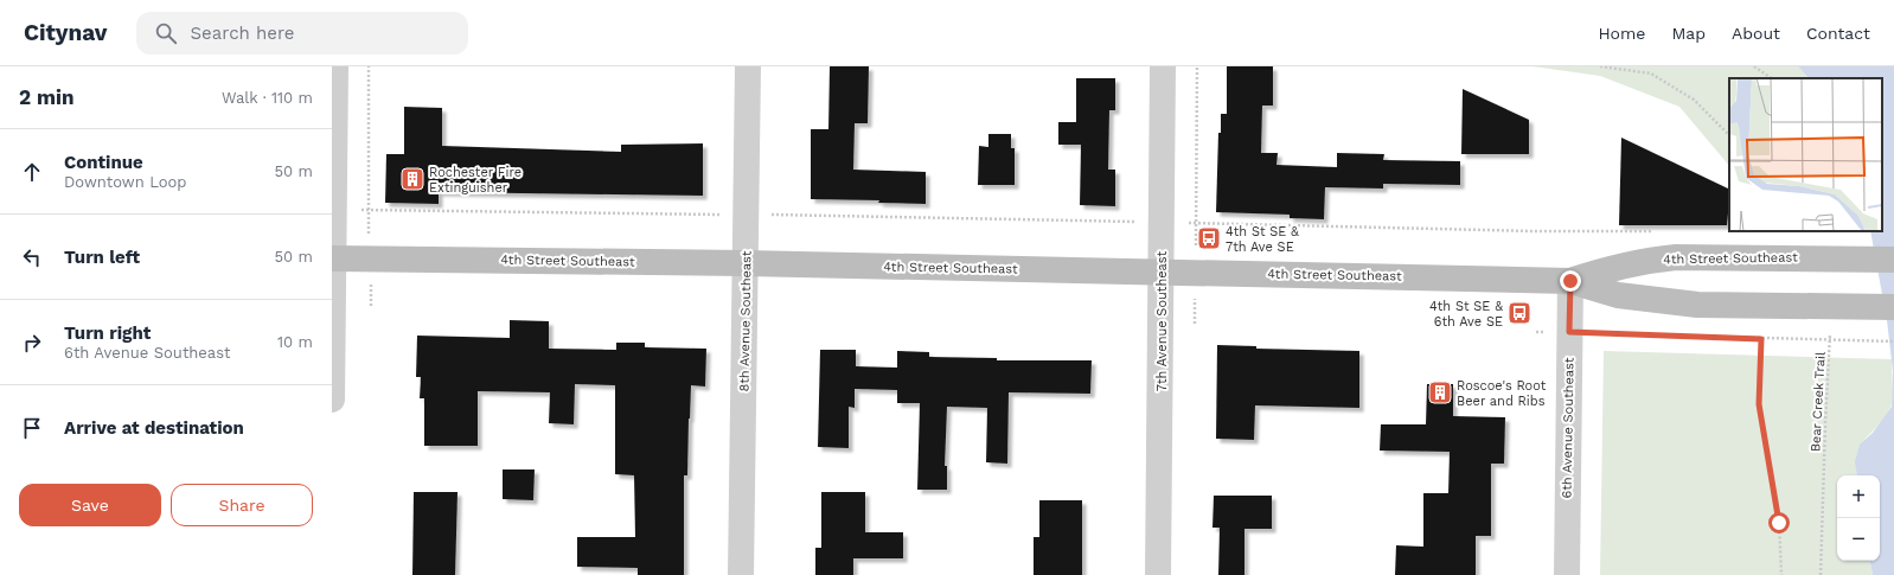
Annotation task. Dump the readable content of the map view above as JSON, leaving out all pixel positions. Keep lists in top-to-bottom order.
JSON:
{
  "streets": {
    "main road": ["4th Street Southeast"],
    "street": ["8th Avenue Southeast", "7th Avenue Southeast", "6th Avenue Southeast"],
    "path": ["Bear Creek Trail"]
  },
  "crossings": [
    ["4th Street Southeast", "8th Avenue Southeast"],
    ["4th Street Southeast", "7th Avenue Southeast"],
    ["4th Street Southeast", "6th Avenue Southeast"]
  ],
  "places": {
    "building": ["Rochester Fire Extinguisher", "Roscoe's Root Beer and Ribs"],
    "bus stop": ["4th St SE & 7th Ave SE", "4th St SE & 6th Ave SE"]
  },
  "page": {
    "header": "Citynav",
    "search": "Search here",
    "nav": [
      "Home",
      "Map",
      "About",
      "Contact"
    ],
    "heading": ["2 min", "Walk · 110 m"],
    "list": [
      ["Continue", "Downtown Loop", "50 m"],
      ["Turn left", "50 m"],
      ["Turn right", "6th Avenue Southeast", "10 m"],
      "Arrive at destination"
    ],
    "buttons": ["Save", "Share"],
    "map_buttons": ["+", "−"]
  }
}
